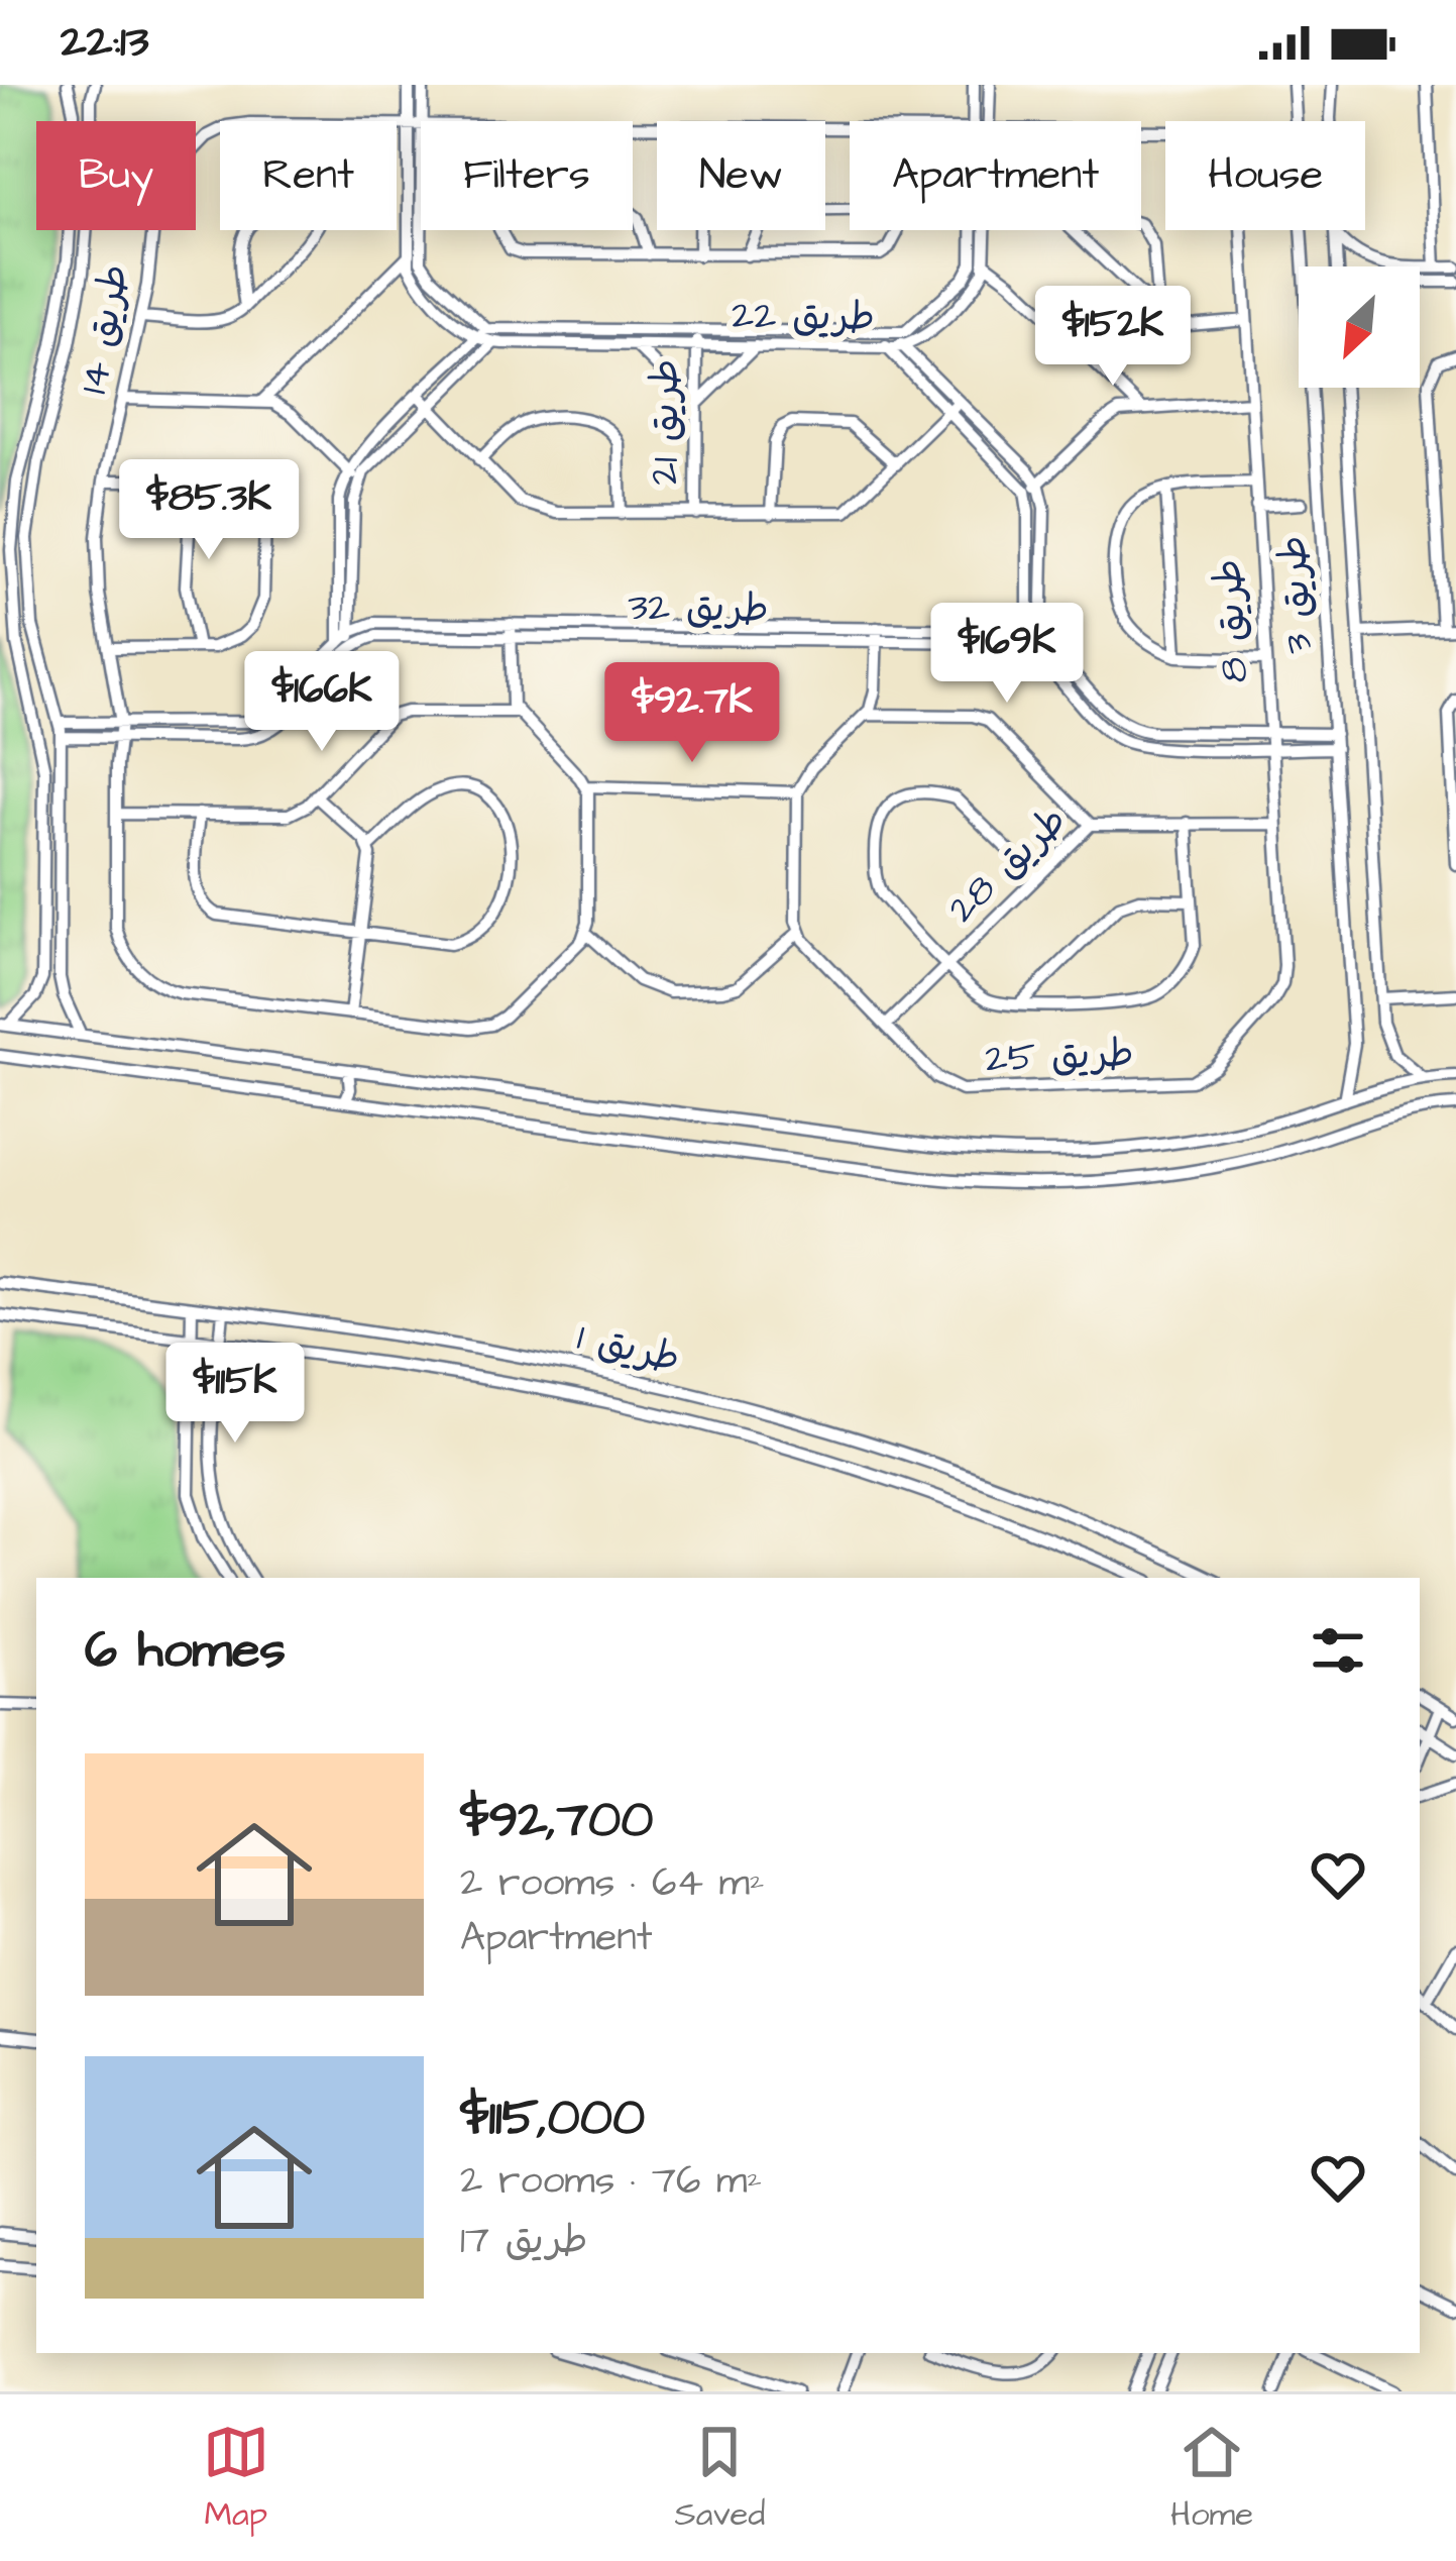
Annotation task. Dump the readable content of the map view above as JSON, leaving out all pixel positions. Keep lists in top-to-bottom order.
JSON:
{
  "streets": {
    "street": [
      "طريق 22",
      "طريق 14",
      "طريق 21",
      "طريق 3",
      "طريق 32",
      "طريق 8",
      "طريق 28",
      "طريق 25",
      "طريق 1"
    ]
  },
  "crossings": [
    ["طريق 22", "طريق 21"],
    ["طريق 3", "طريق 32"],
    ["طريق 32", "طريق 8"],
    ["طريق 32", "طريق 25"],
    ["طريق 8", "طريق 25"],
    ["طريق 28", "طريق 25"]
  ],
  "north": "bottom left",
  "page": {
    "status": "22:13",
    "chip": [
      "Buy",
      "Rent",
      "Filters",
      "New",
      "Apartment",
      "House"
    ],
    "price": [
      "$152K",
      "$85.3K",
      "$169K",
      "$166K",
      "$92.7K",
      "$115K"
    ],
    "heading": "6 homes",
    "list": [
      {
        "name": "$92,700",
        "note": "2 rooms · 64 m² · Apartment"
      },
      {
        "name": "$115,000",
        "note": "2 rooms · 76 m² · طريق 17"
      }
    ],
    "tabs": ["Map", "Saved", "Home"]
  }
}
